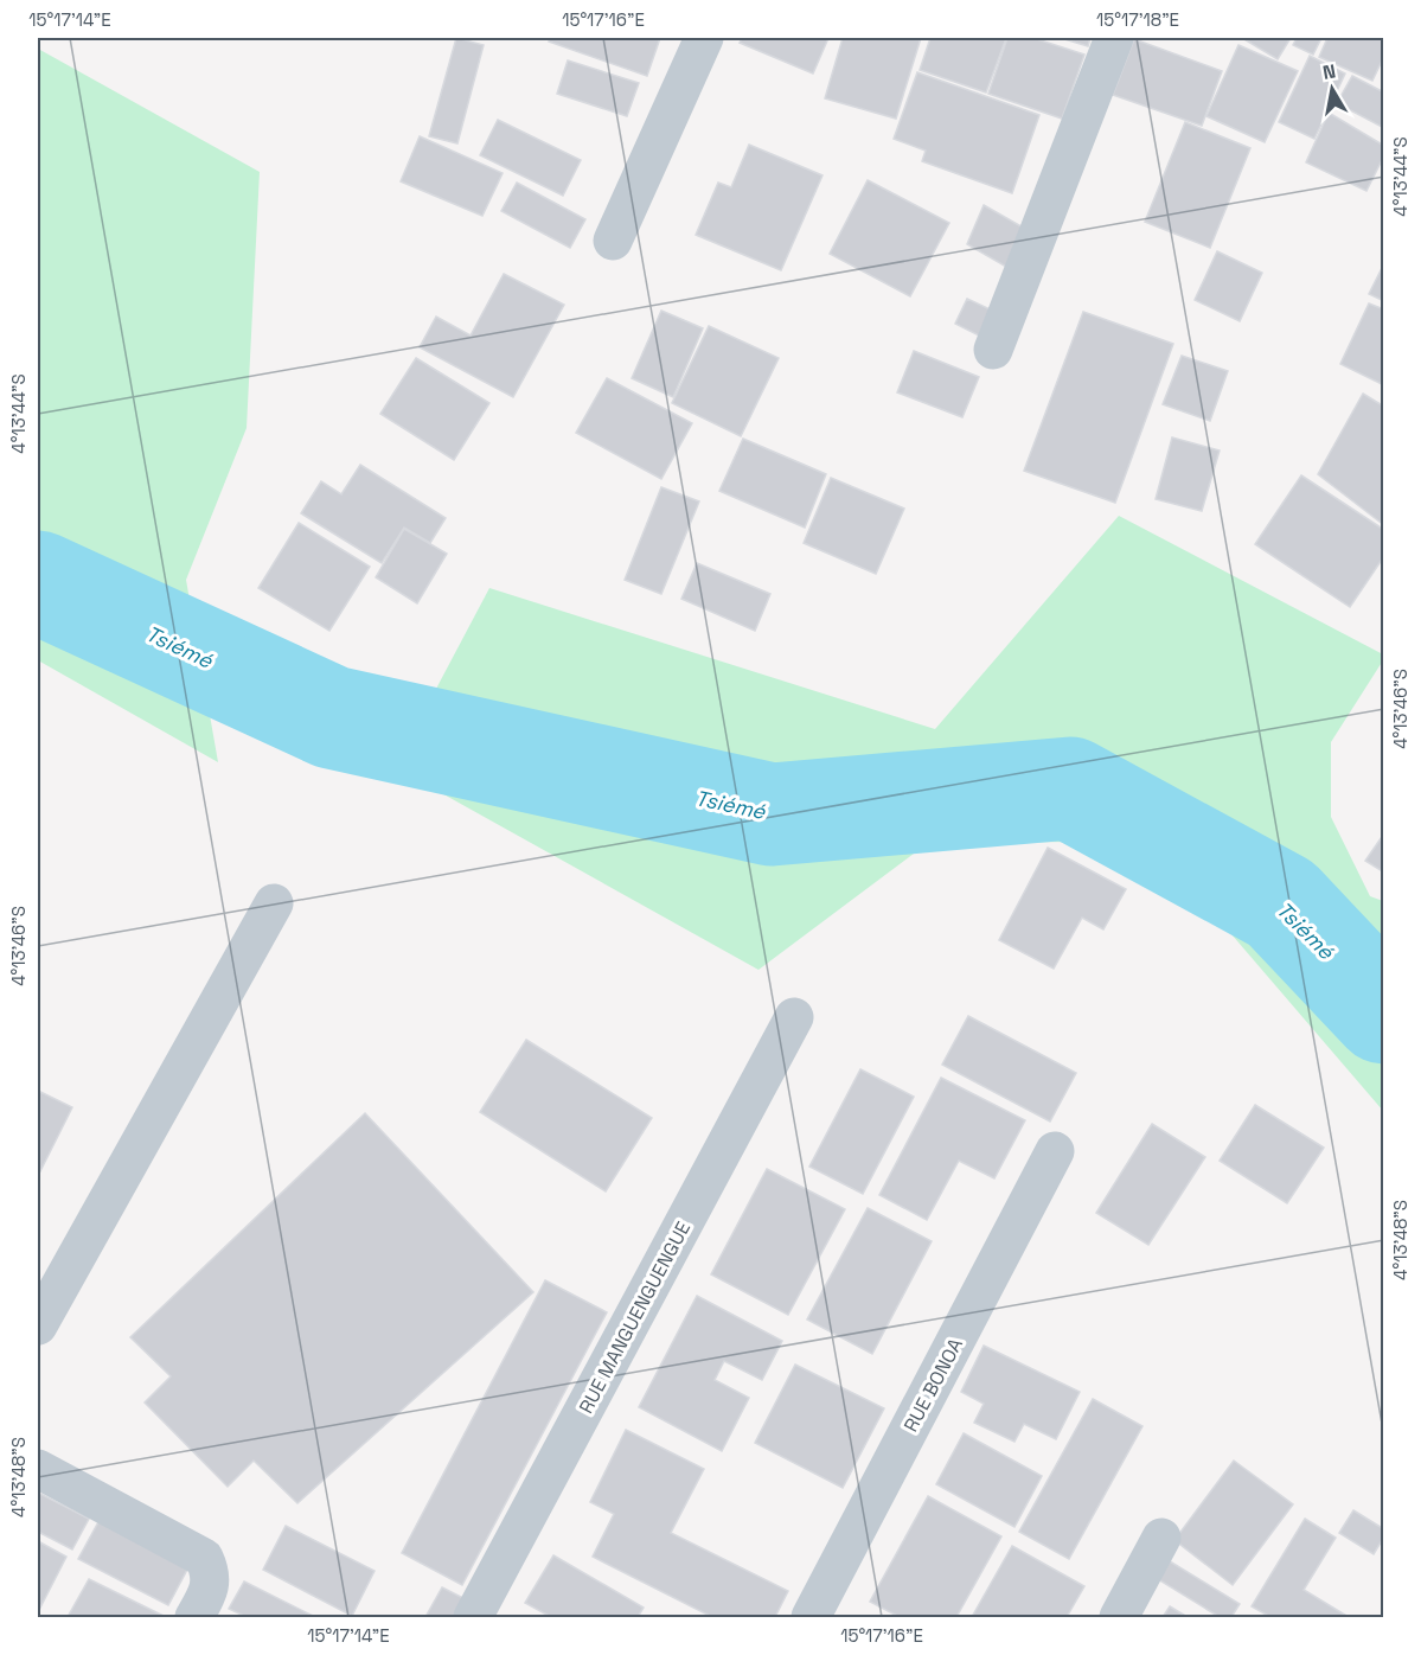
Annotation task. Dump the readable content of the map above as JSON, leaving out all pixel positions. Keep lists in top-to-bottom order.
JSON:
{
  "streets": {
    "street": ["RUE MANGUENGUENGUE", "RUE BONOA"]
  },
  "water": ["Tsiémé"],
  "north": "top",
  "coordinates": [
    "15°17'14\"E",
    "15°17'16\"E",
    "15°17'18\"E",
    "4°13'44\"S",
    "4°13'46\"S",
    "4°13'48\"S"
  ]
}
